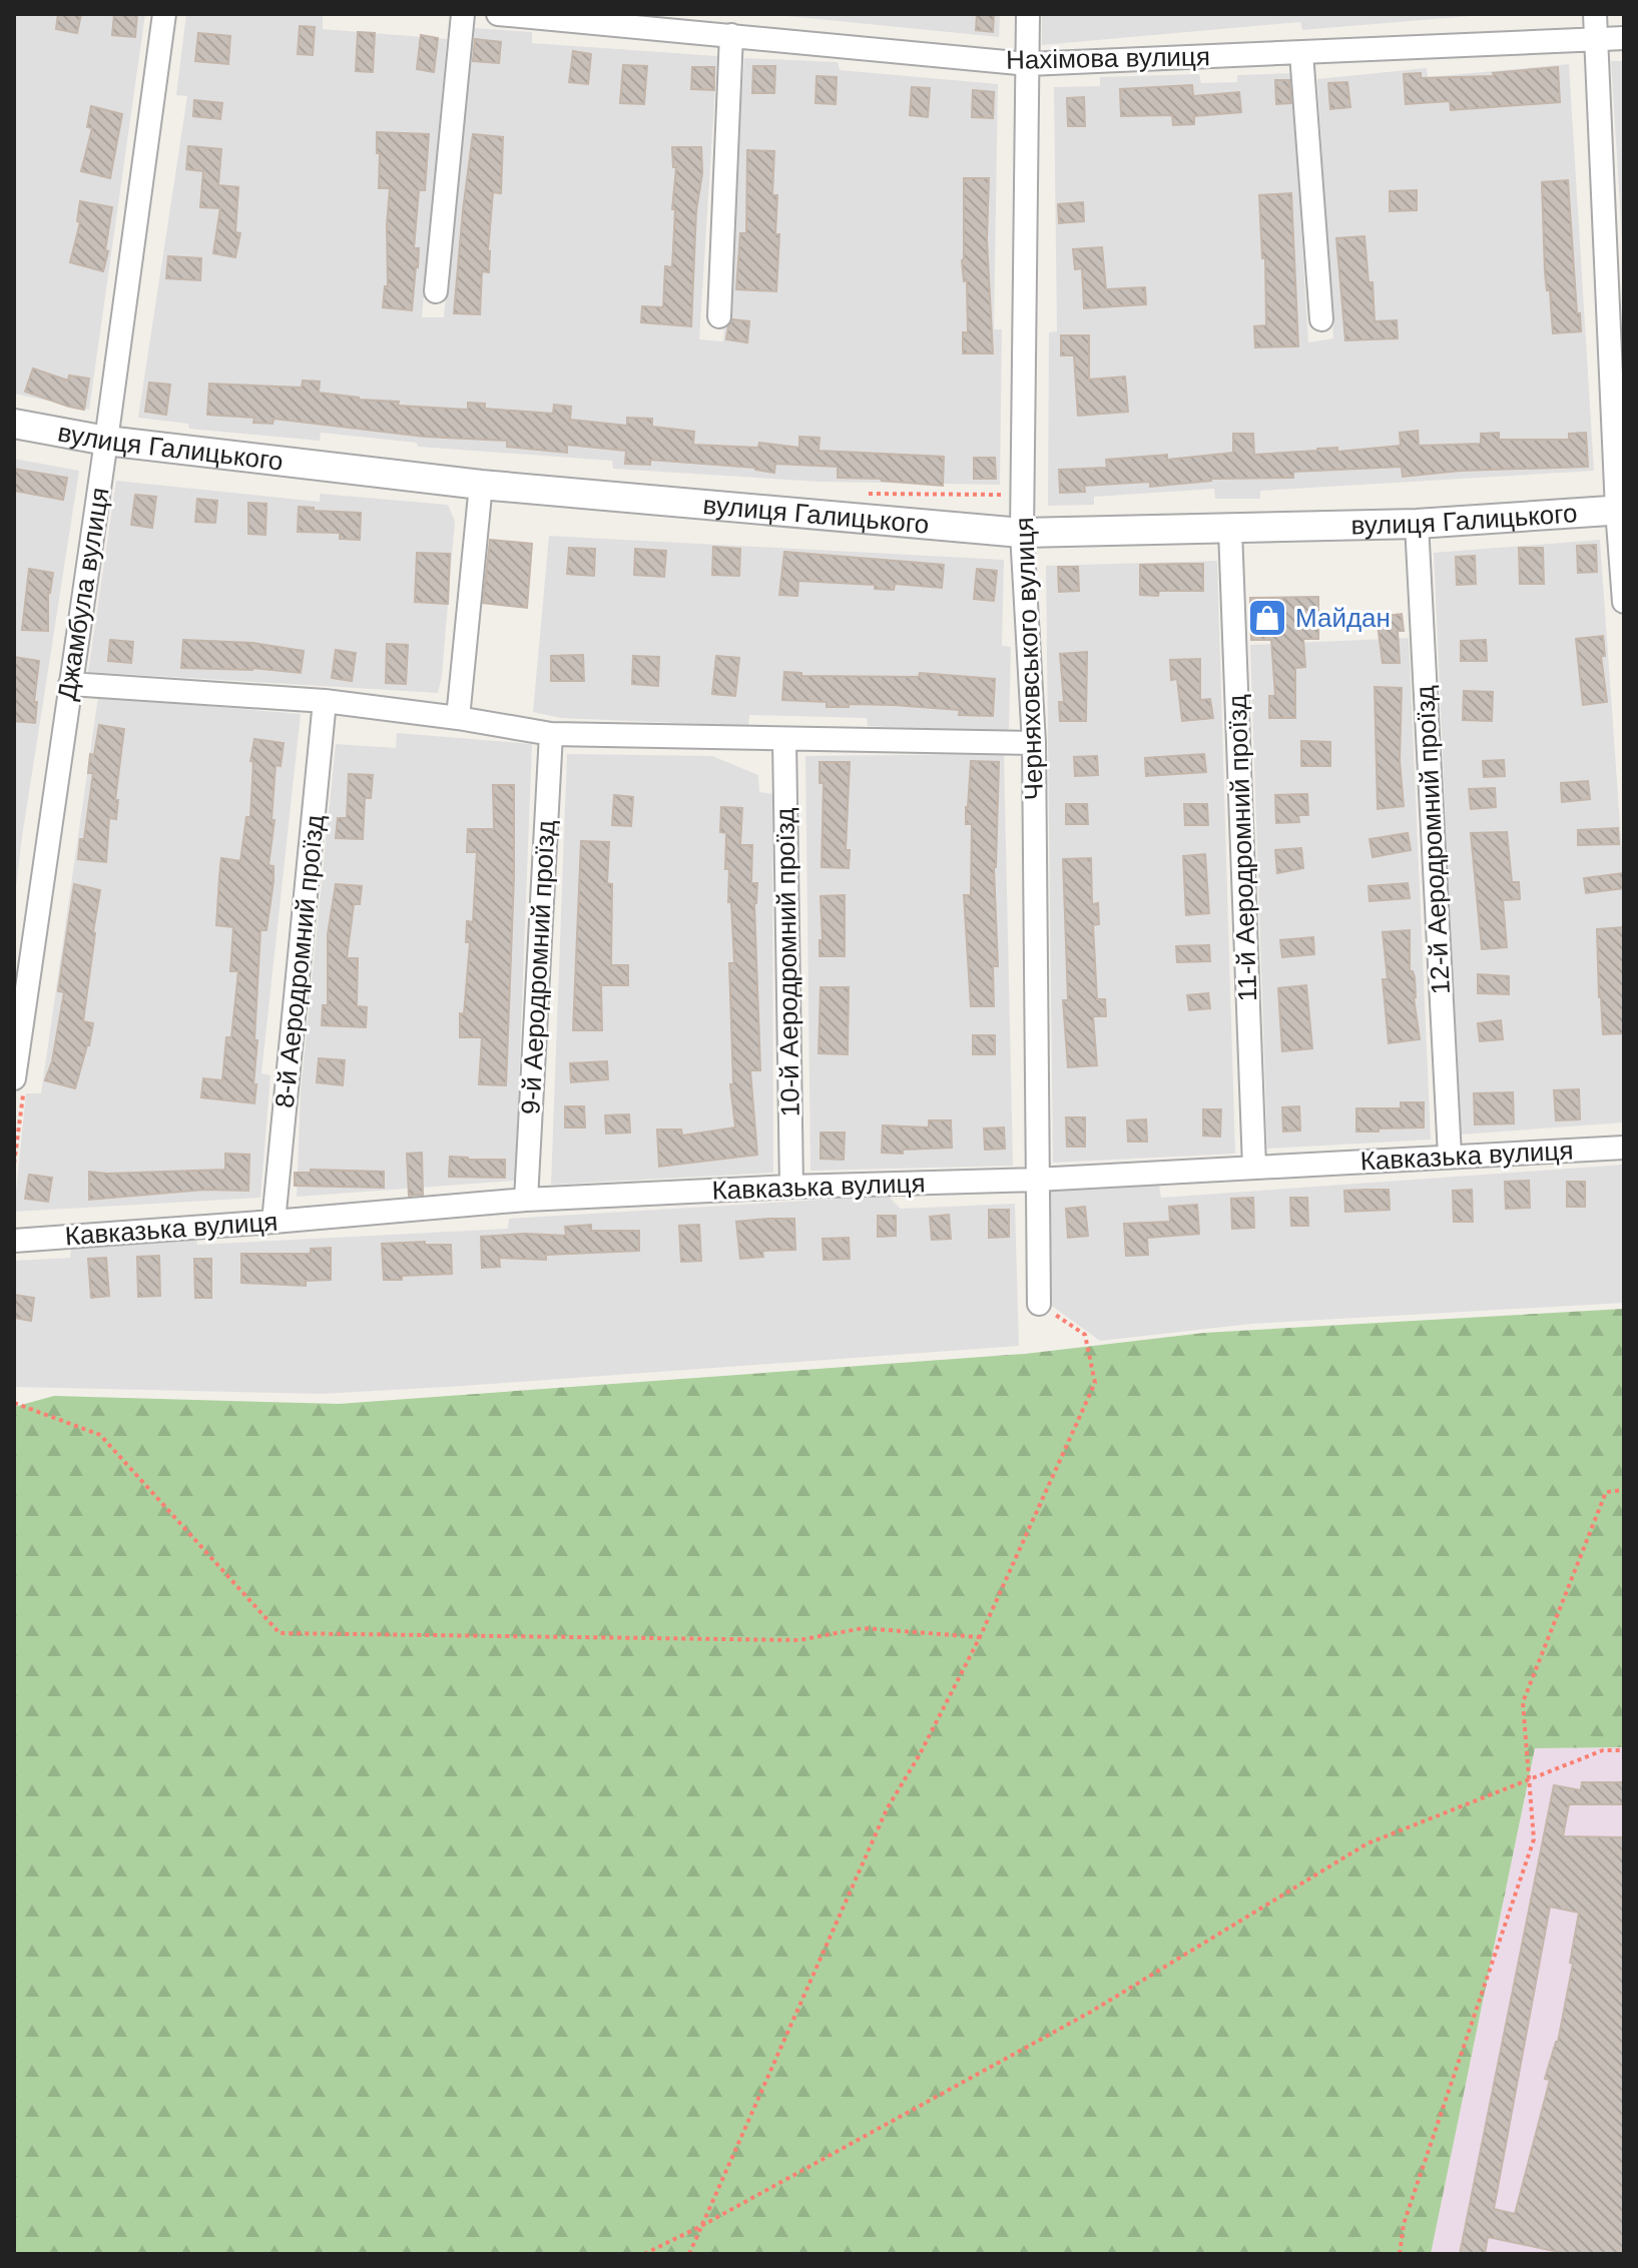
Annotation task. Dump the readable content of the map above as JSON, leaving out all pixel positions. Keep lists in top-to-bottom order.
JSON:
{
  "streets": {
    "street": [
      "Нахімова вулиця",
      "вулиця Галицького",
      "Джамбула вулиця",
      "Черняховського вулиця",
      "12-й Аеродромний проїзд",
      "11-й Аеродромний проїзд",
      "8-й Аеродромний проїзд",
      "10-й Аеродромний проїзд",
      "9-й Аеродромний проїзд",
      "Кавказька вулиця"
    ]
  },
  "crossings": [
    ["Нахімова вулиця", "Черняховського вулиця"],
    ["вулиця Галицького", "Джамбула вулиця"],
    ["вулиця Галицького", "Черняховського вулиця"],
    ["вулиця Галицького", "12-й Аеродромний проїзд"],
    ["вулиця Галицького", "11-й Аеродромний проїзд"],
    ["Черняховського вулиця", "Кавказька вулиця"],
    ["12-й Аеродромний проїзд", "Кавказька вулиця"],
    ["11-й Аеродромний проїзд", "Кавказька вулиця"],
    ["8-й Аеродромний проїзд", "Кавказька вулиця"],
    ["10-й Аеродромний проїзд", "Кавказька вулиця"],
    ["9-й Аеродромний проїзд", "Кавказька вулиця"]
  ],
  "places": {
    "shop": ["Майдан"]
  }
}
